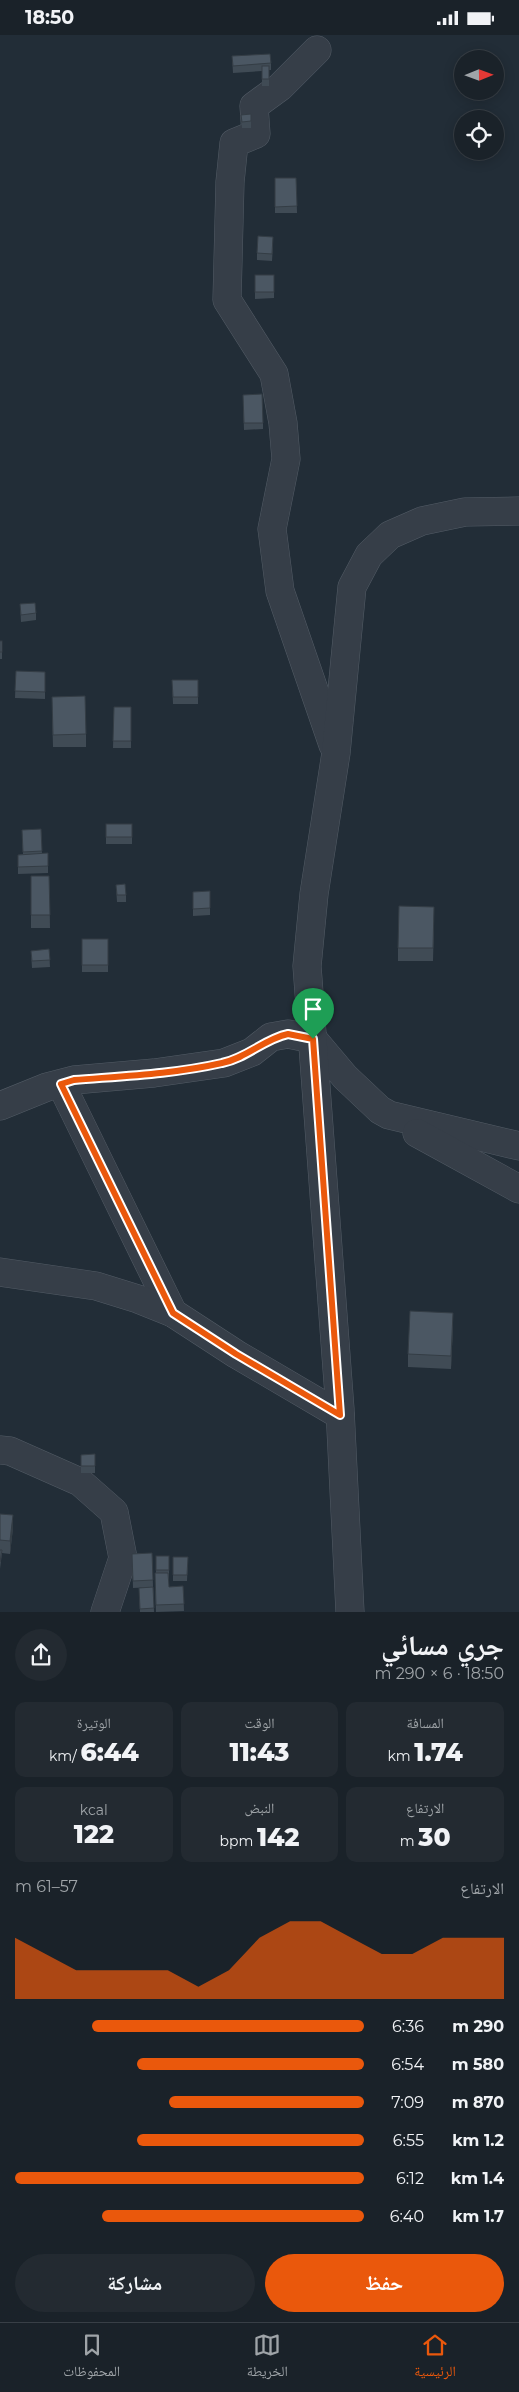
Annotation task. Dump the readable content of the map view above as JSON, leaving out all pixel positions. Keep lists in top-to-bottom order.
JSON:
{
  "north": "right",
  "page": {
    "status": "18:50",
    "heading": ["جري مسائي", "18:50 · 6 × 290 m"],
    "stats": [
      ["المسافة", "1.74 km"],
      ["الوقت", "11:43"],
      ["الوتيرة", "6:44 /km"],
      ["الارتفاع", "30 m"],
      ["النبض", "142 bpm"],
      ["kcal", "122"]
    ],
    "chart": ["الارتفاع", "57–61 m"],
    "list": [
      {
        "name": "290 m",
        "note": "6:36"
      },
      {
        "name": "580 m",
        "note": "6:54"
      },
      {
        "name": "870 m",
        "note": "7:09"
      },
      {
        "name": "1.2 km",
        "note": "6:55"
      },
      {
        "name": "1.4 km",
        "note": "6:12"
      },
      {
        "name": "1.7 km",
        "note": "6:40"
      }
    ],
    "buttons": ["حفظ", "مشاركة"],
    "tabs": ["الرئيسية", "الخريطة", "المحفوظات"]
  }
}
